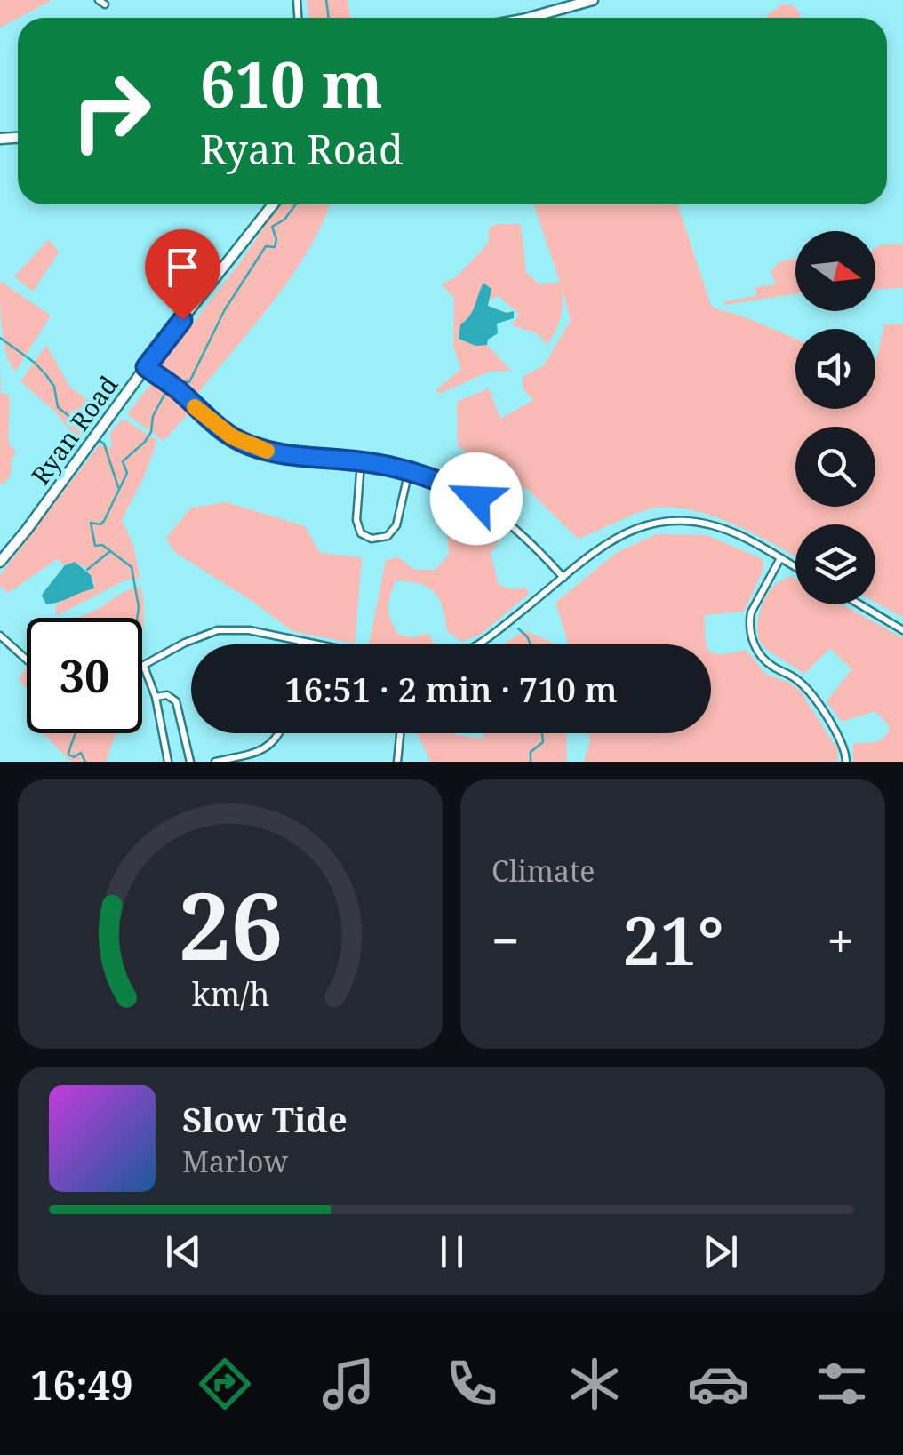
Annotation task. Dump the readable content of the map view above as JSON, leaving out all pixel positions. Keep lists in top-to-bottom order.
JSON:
{
  "streets": {
    "main road": ["Ryan Road"]
  },
  "north": "right",
  "page": {
    "turn": ["610 m", "Ryan Road"],
    "limit": "30",
    "trip": "16:51 · 2 min · 710 m",
    "tile": "Climate",
    "heat": ["−", "21°", "+"],
    "song": ["Slow Tide", "Marlow"],
    "tabs": "16:49",
    "gauge": ["26", "km/h"]
  }
}
